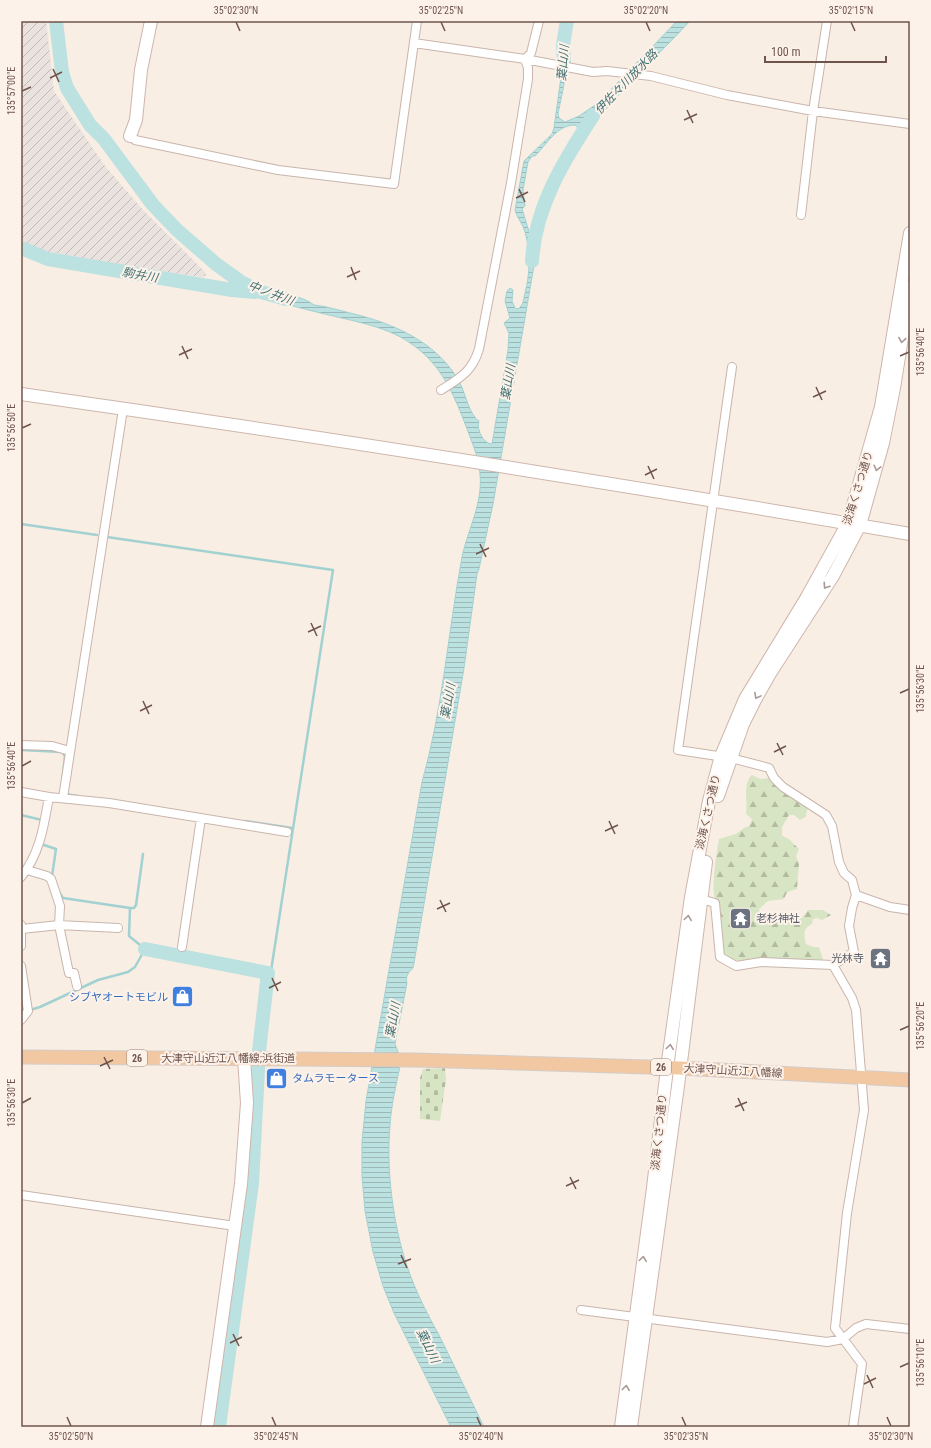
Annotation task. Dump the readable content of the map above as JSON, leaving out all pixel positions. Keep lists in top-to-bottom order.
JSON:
{
  "streets": {
    "main road": ["26", "大津守山近江八幡線;浜街道", "大津守山近江八幡線"],
    "street": ["淡海くさつ通り"]
  },
  "crossings": [
    ["淡海くさつ通り", "大津守山近江八幡線"],
    ["大津守山近江八幡線;浜街道", "大津守山近江八幡線"]
  ],
  "water": [
    "葉山川",
    "伊佐々川放水路",
    "駒井川",
    "中ノ井川"
  ],
  "places": {
    "temple": ["老杉神社", "光林寺"],
    "shop": ["シブヤオートモビル", "タムラモータース"]
  },
  "scale_bar": "100 m",
  "coordinates": [
    "35°02'30\"N",
    "35°02'25\"N",
    "35°02'20\"N",
    "35°02'15\"N",
    "135°57'00\"E",
    "135°56'40\"E",
    "135°56'50\"E",
    "135°56'30\"E",
    "135°56'20\"E",
    "135°56'10\"E",
    "35°02'50\"N",
    "35°02'45\"N",
    "35°02'40\"N",
    "35°02'35\"N"
  ]
}
